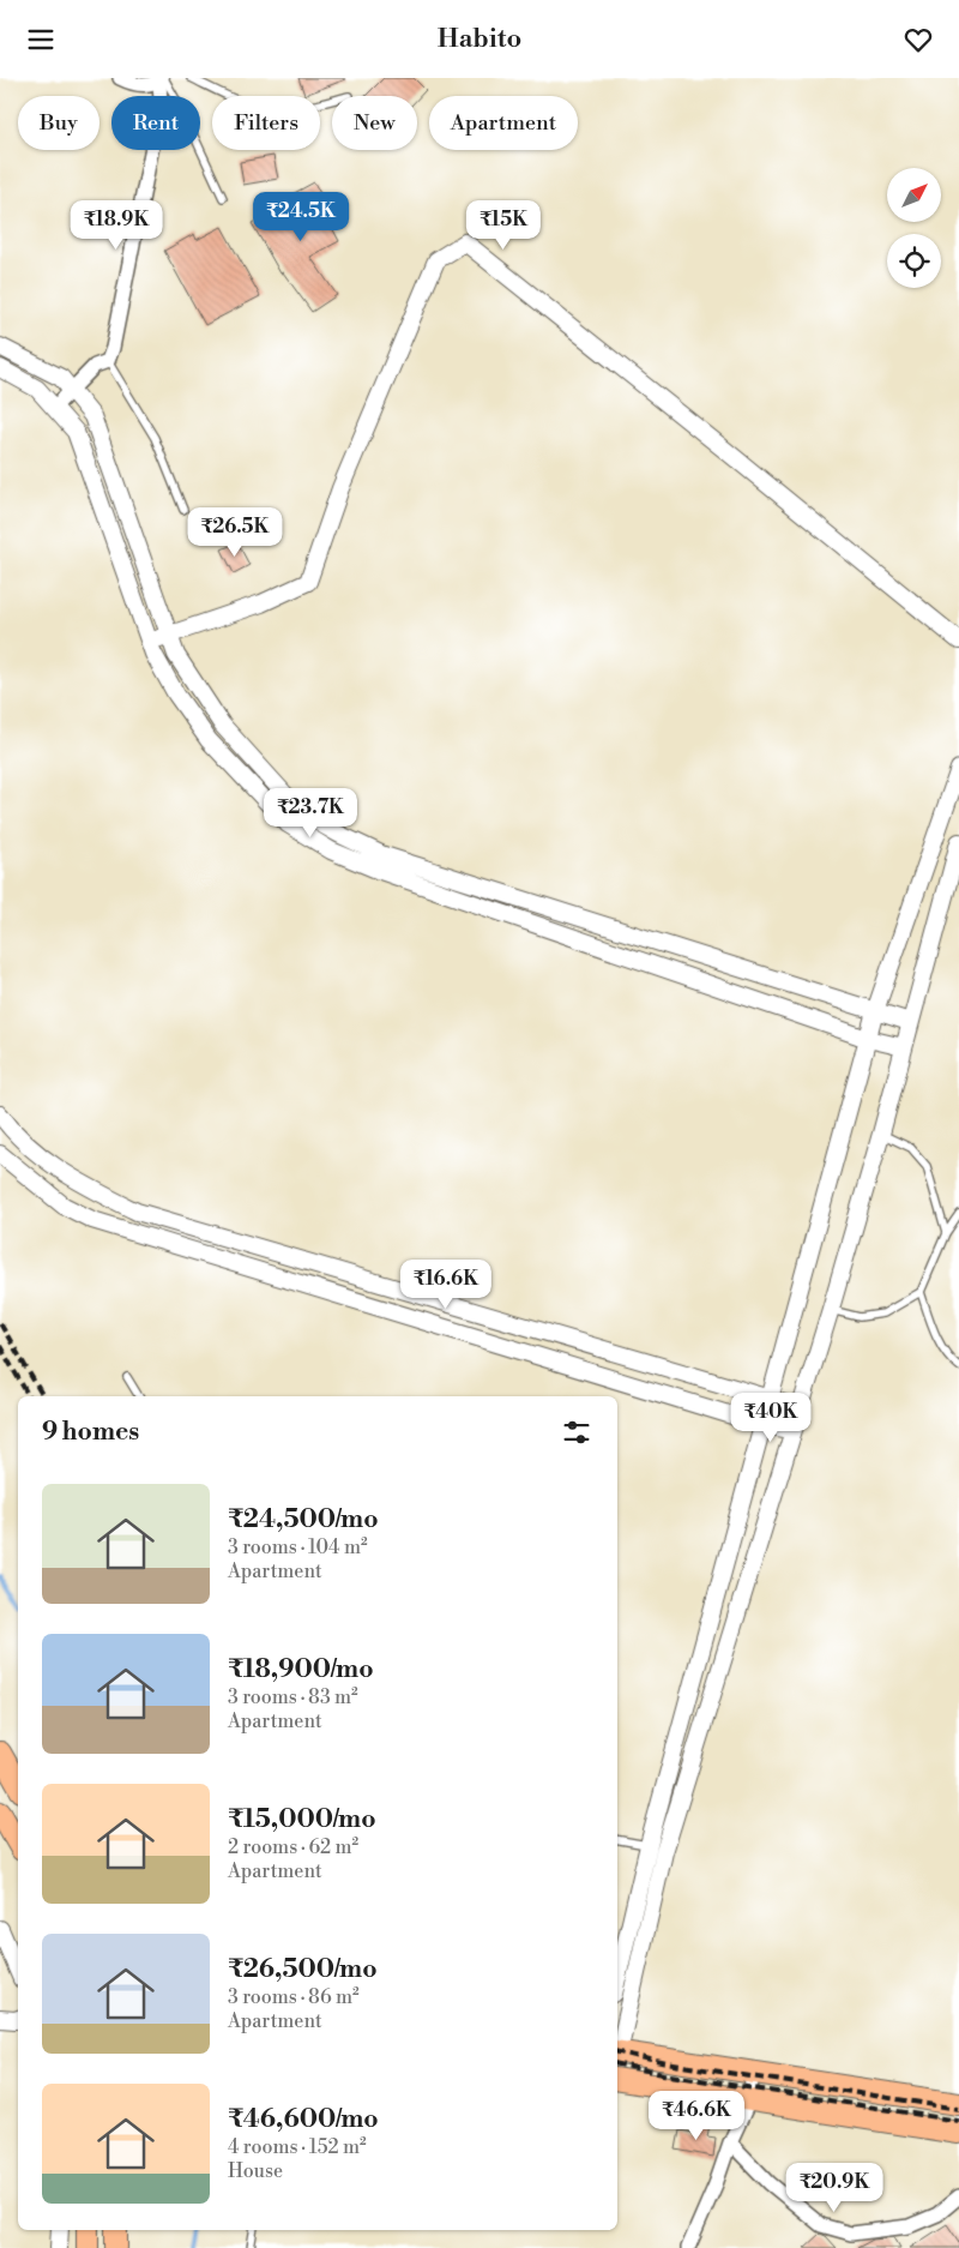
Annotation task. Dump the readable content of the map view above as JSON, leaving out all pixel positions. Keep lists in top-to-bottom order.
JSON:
{
  "north": "top right",
  "page": {
    "header": "Habito",
    "chip": [
      "Buy",
      "Rent",
      "Filters",
      "New",
      "Apartment"
    ],
    "price": [
      "₹24.5K",
      "₹18.9K",
      "₹15K",
      "₹26.5K",
      "₹23.7K",
      "₹16.6K",
      "₹40K",
      "₹46.6K",
      "₹20.9K"
    ],
    "heading": "9 homes",
    "list": [
      {
        "name": "₹24,500/mo",
        "note": "3 rooms · 104 m² · Apartment"
      },
      {
        "name": "₹18,900/mo",
        "note": "3 rooms · 83 m² · Apartment"
      },
      {
        "name": "₹15,000/mo",
        "note": "2 rooms · 62 m² · Apartment"
      },
      {
        "name": "₹26,500/mo",
        "note": "3 rooms · 86 m² · Apartment"
      },
      {
        "name": "₹46,600/mo",
        "note": "4 rooms · 152 m² · House"
      }
    ]
  }
}
